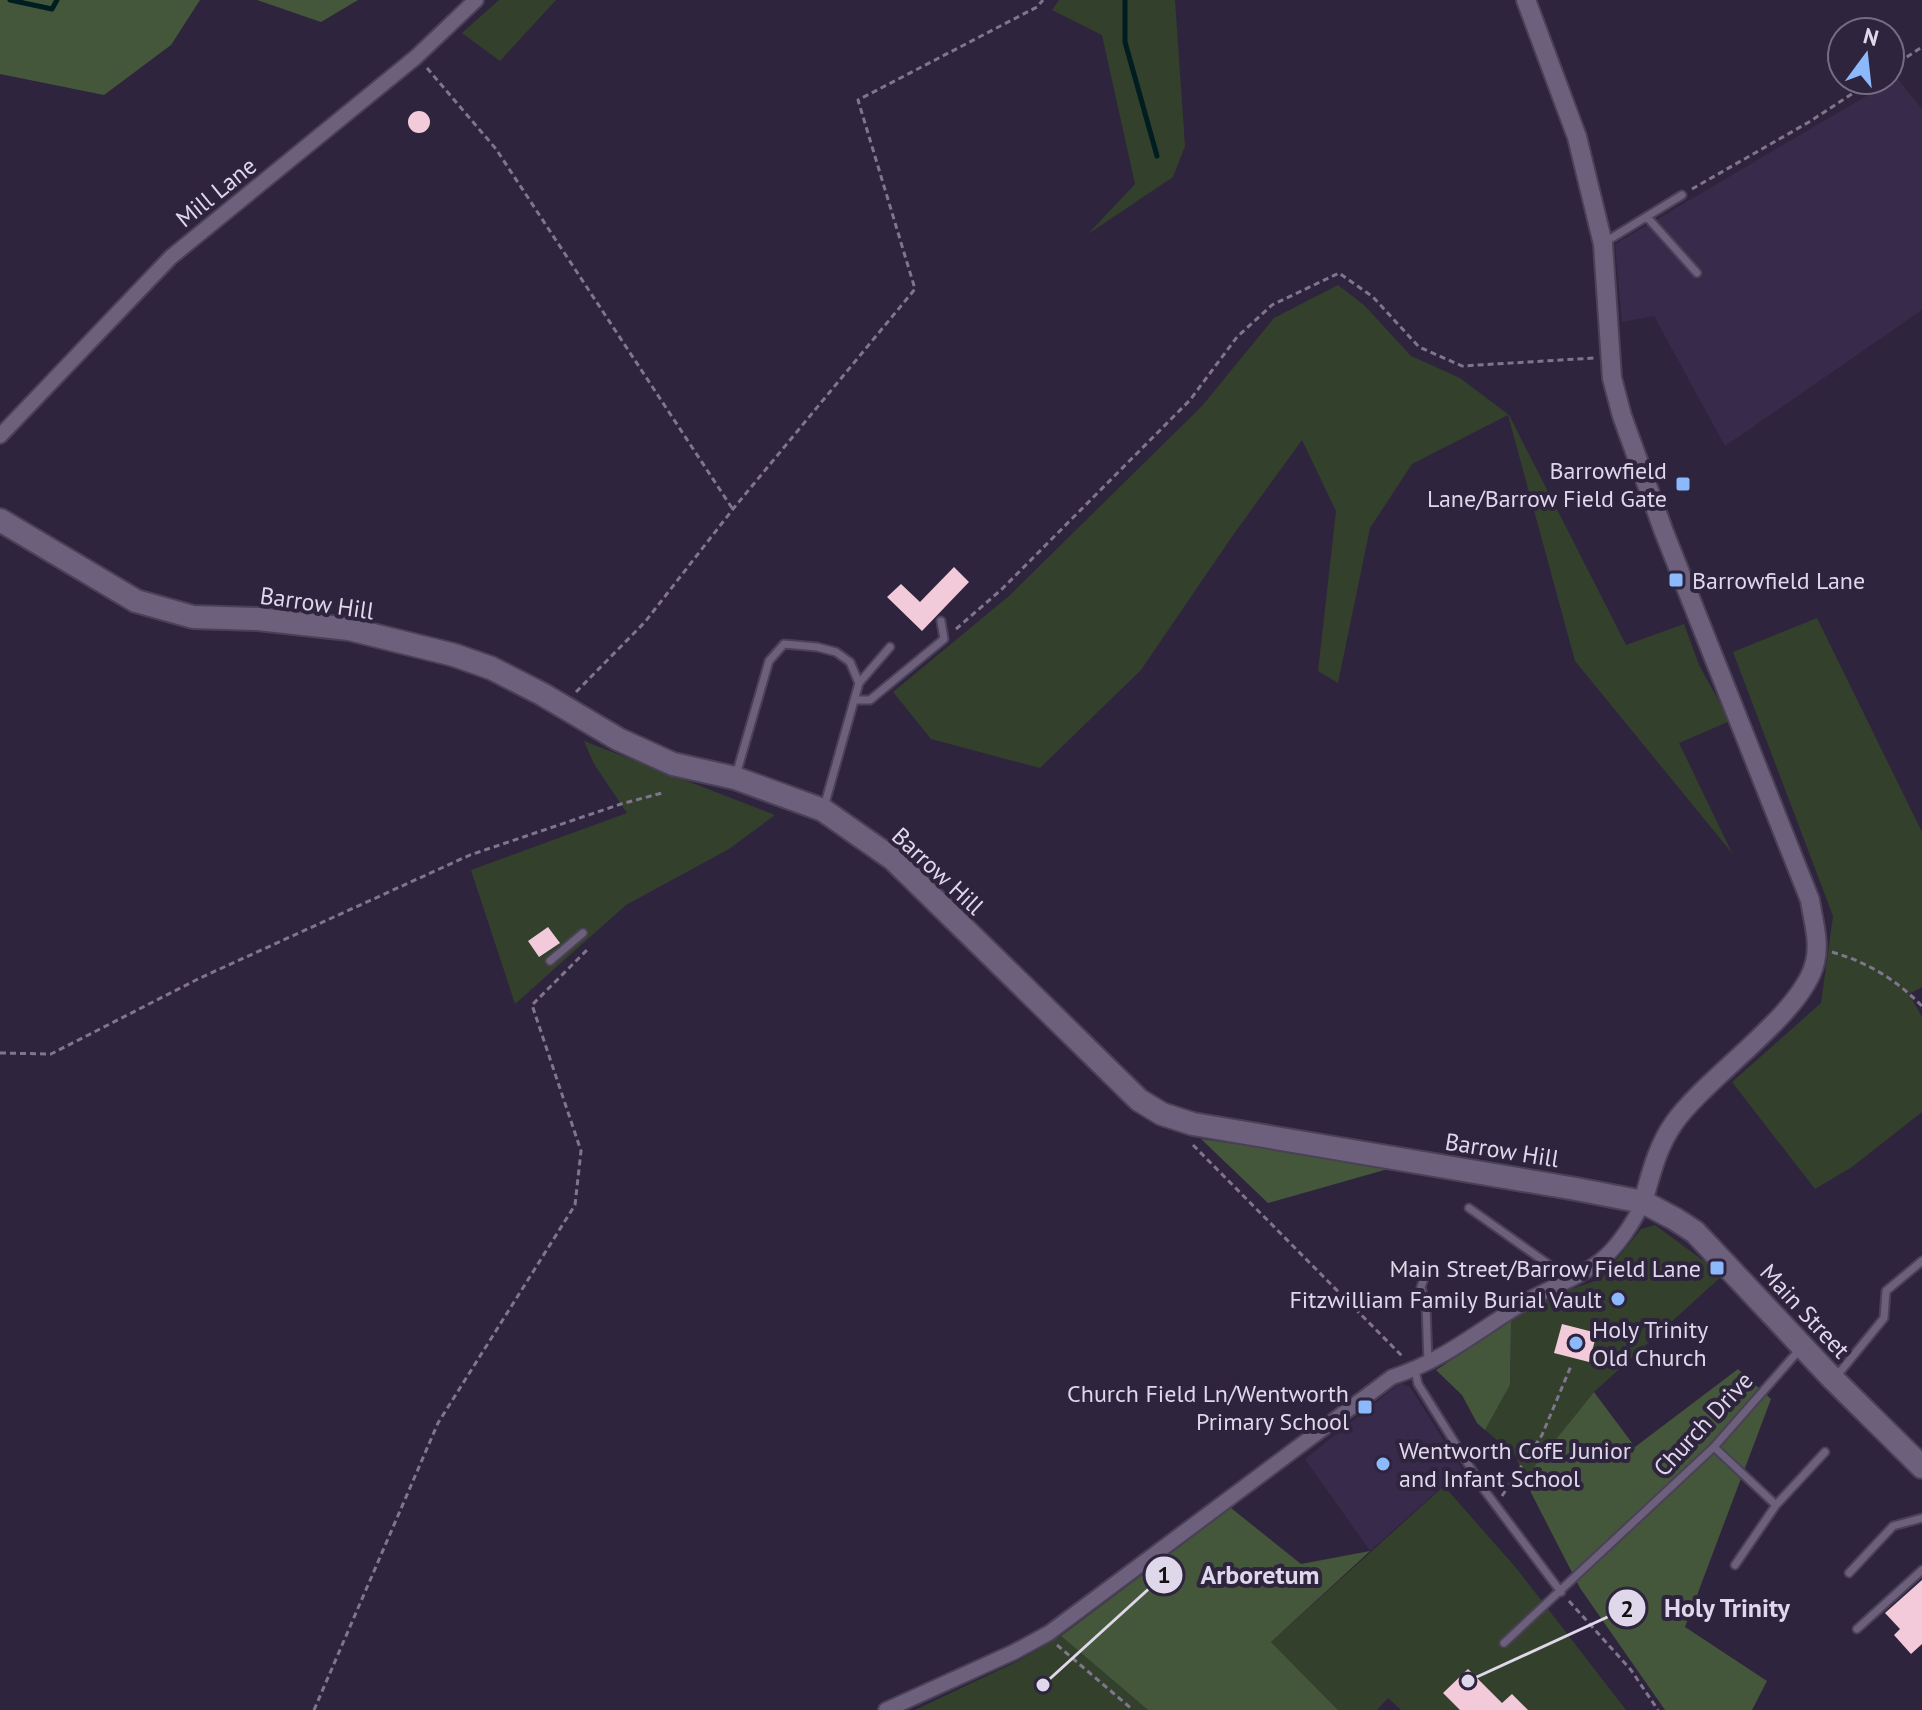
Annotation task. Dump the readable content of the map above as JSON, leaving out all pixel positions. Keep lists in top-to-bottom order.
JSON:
{
  "streets": {
    "main road": ["Barrow Hill", "Main Street"],
    "street": ["Mill Lane"],
    "lane": ["Church Drive"]
  },
  "crossings": [
    ["Barrow Hill", "Main Street"],
    ["Main Street", "Church Drive"]
  ],
  "places": {
    "transit": [
      "Barrowfield Lane/Barrow Field Gate",
      "Barrowfield Lane",
      "Main Street/Barrow Field Lane",
      "Church Field Ln/Wentworth Primary School"
    ],
    "other": [
      "Fitzwilliam Family Burial Vault",
      "Holy Trinity Old Church",
      "Wentworth CofE Junior and Infant School",
      "Holy Trinity",
      "Arboretum"
    ]
  },
  "north": "top"
}
